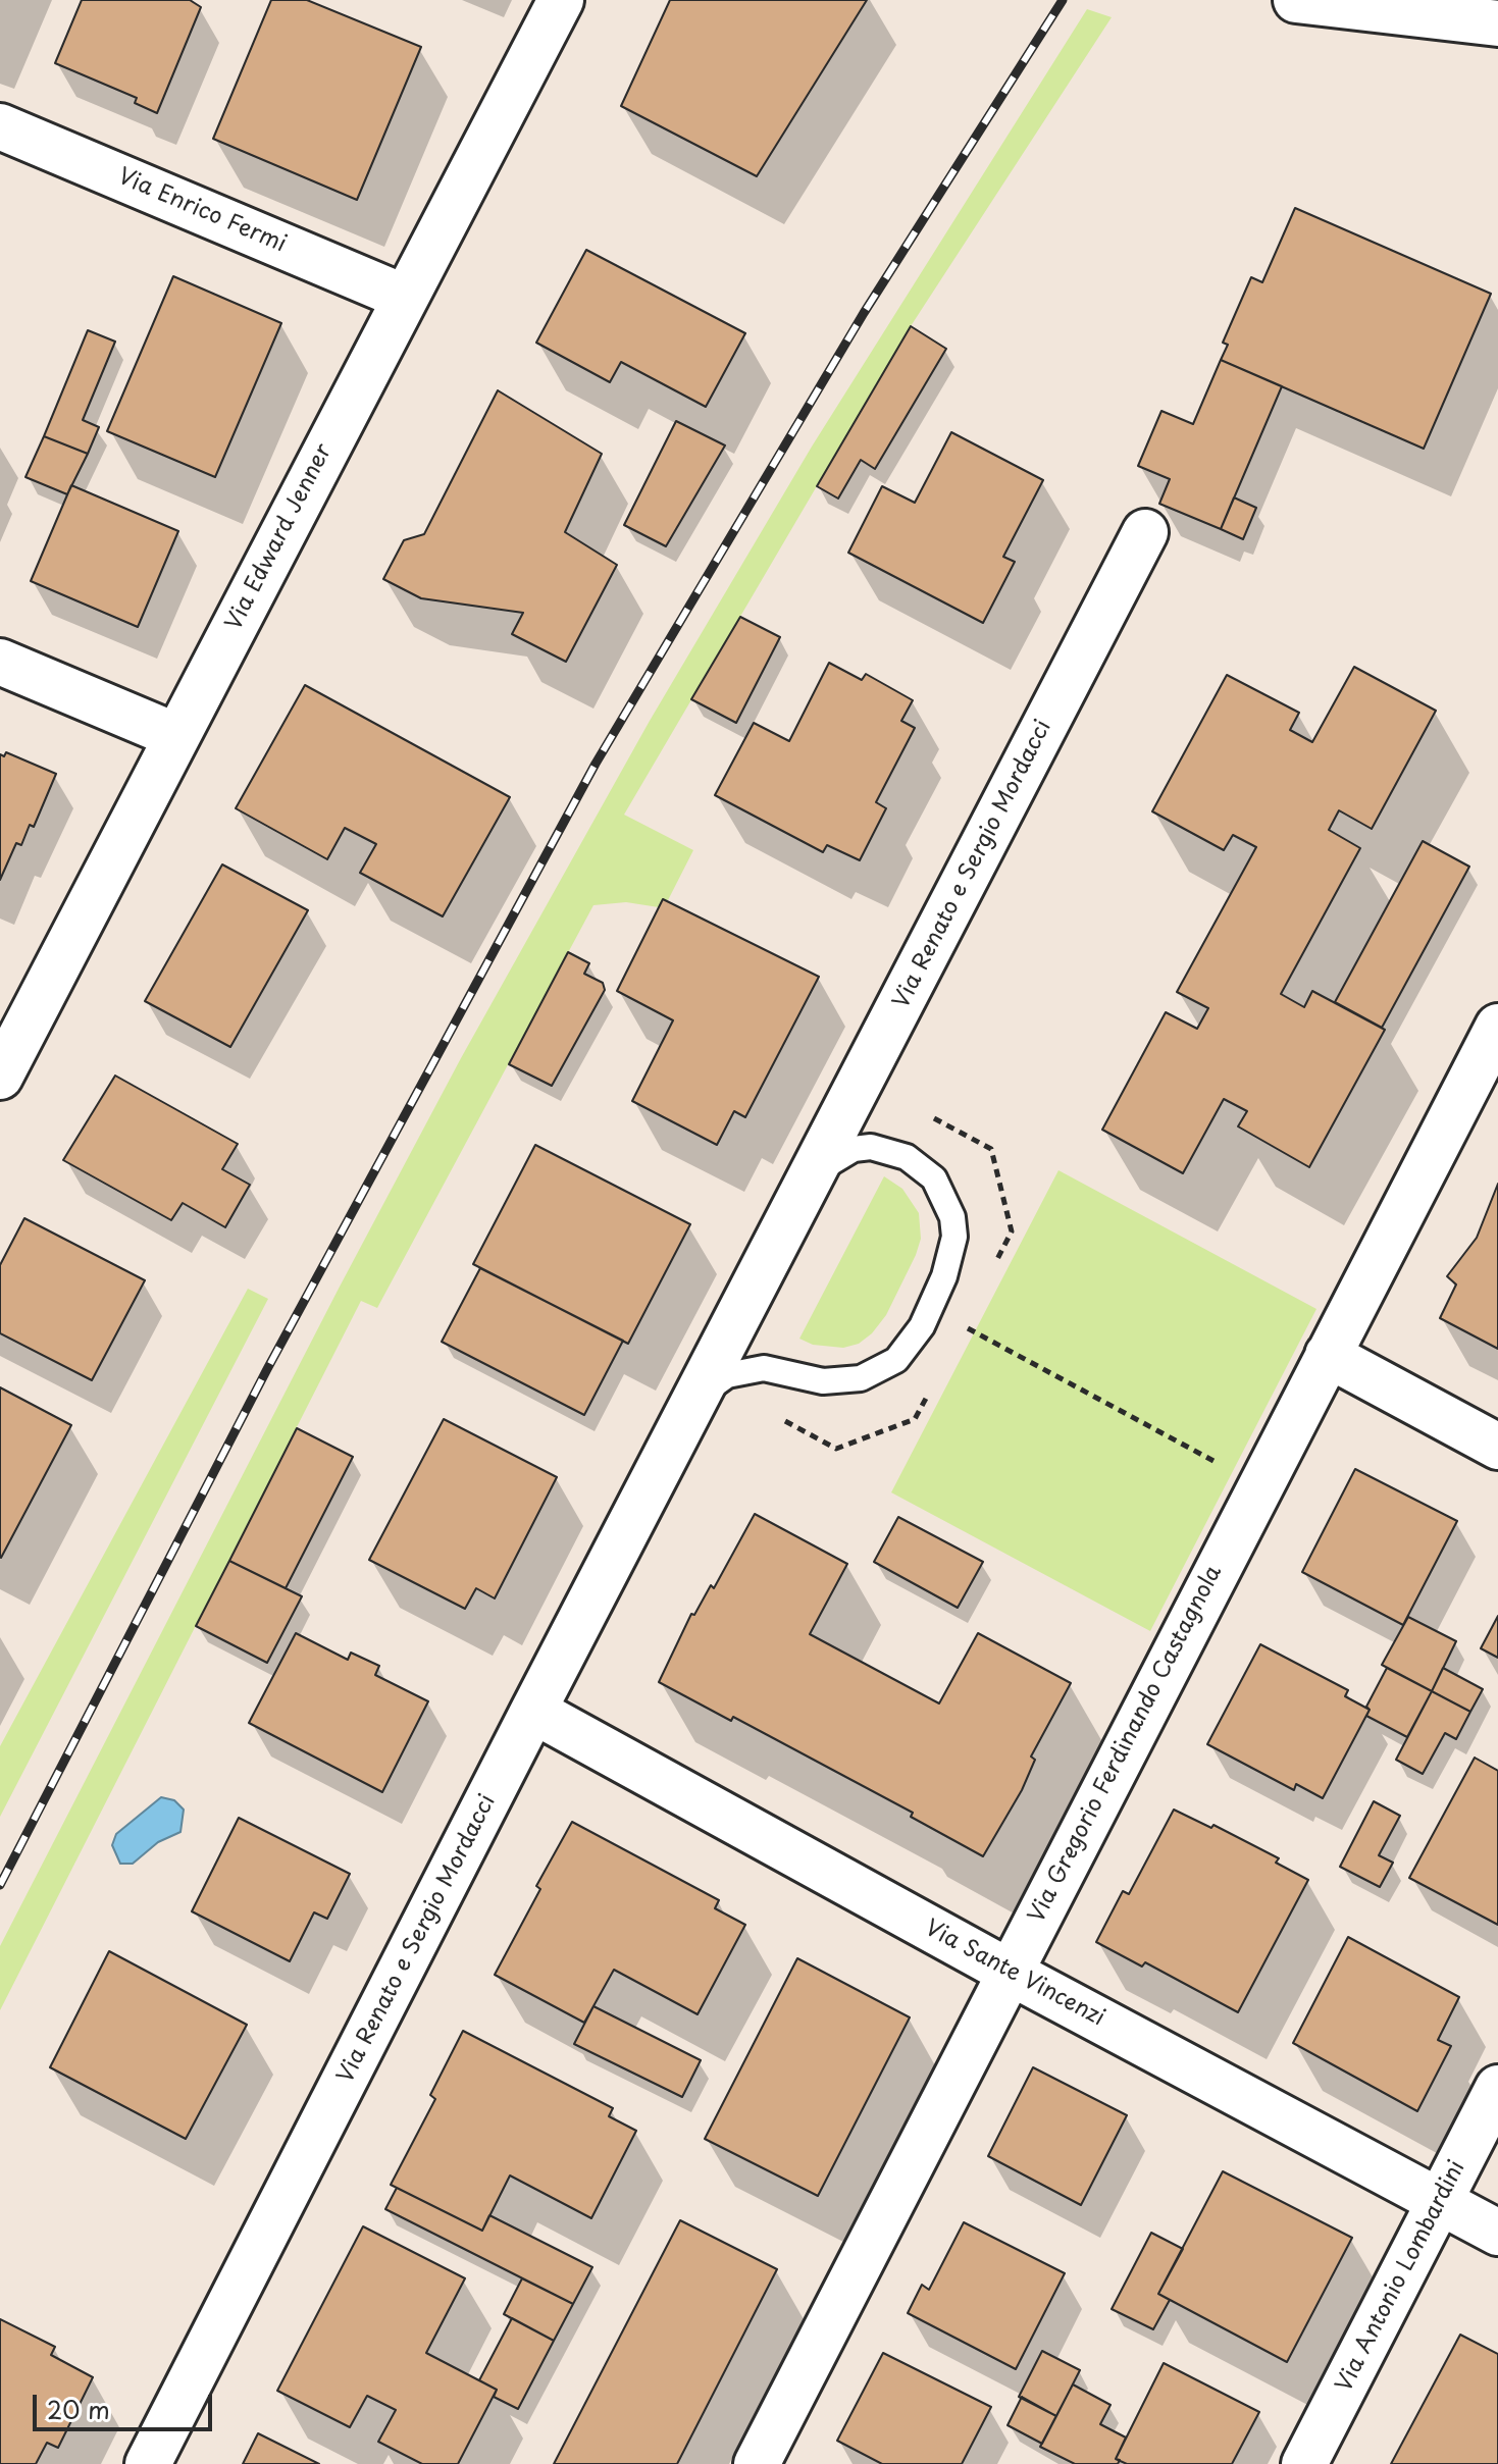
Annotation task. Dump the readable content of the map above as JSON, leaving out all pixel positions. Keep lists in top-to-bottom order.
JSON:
{
  "streets": {
    "street": [
      "Via Enrico Fermi",
      "Via Edward Jenner",
      "Via Renato e Sergio Mordacci",
      "Via Gregorio Ferdinando Castagnola",
      "Via Sante Vincenzi",
      "Via Antonio Lombardini"
    ]
  },
  "crossings": [
    ["Via Enrico Fermi", "Via Edward Jenner"],
    ["Via Renato e Sergio Mordacci", "Via Sante Vincenzi"],
    ["Via Gregorio Ferdinando Castagnola", "Via Sante Vincenzi"],
    ["Via Sante Vincenzi", "Via Antonio Lombardini"]
  ],
  "scale_bar": "20 m"
}
